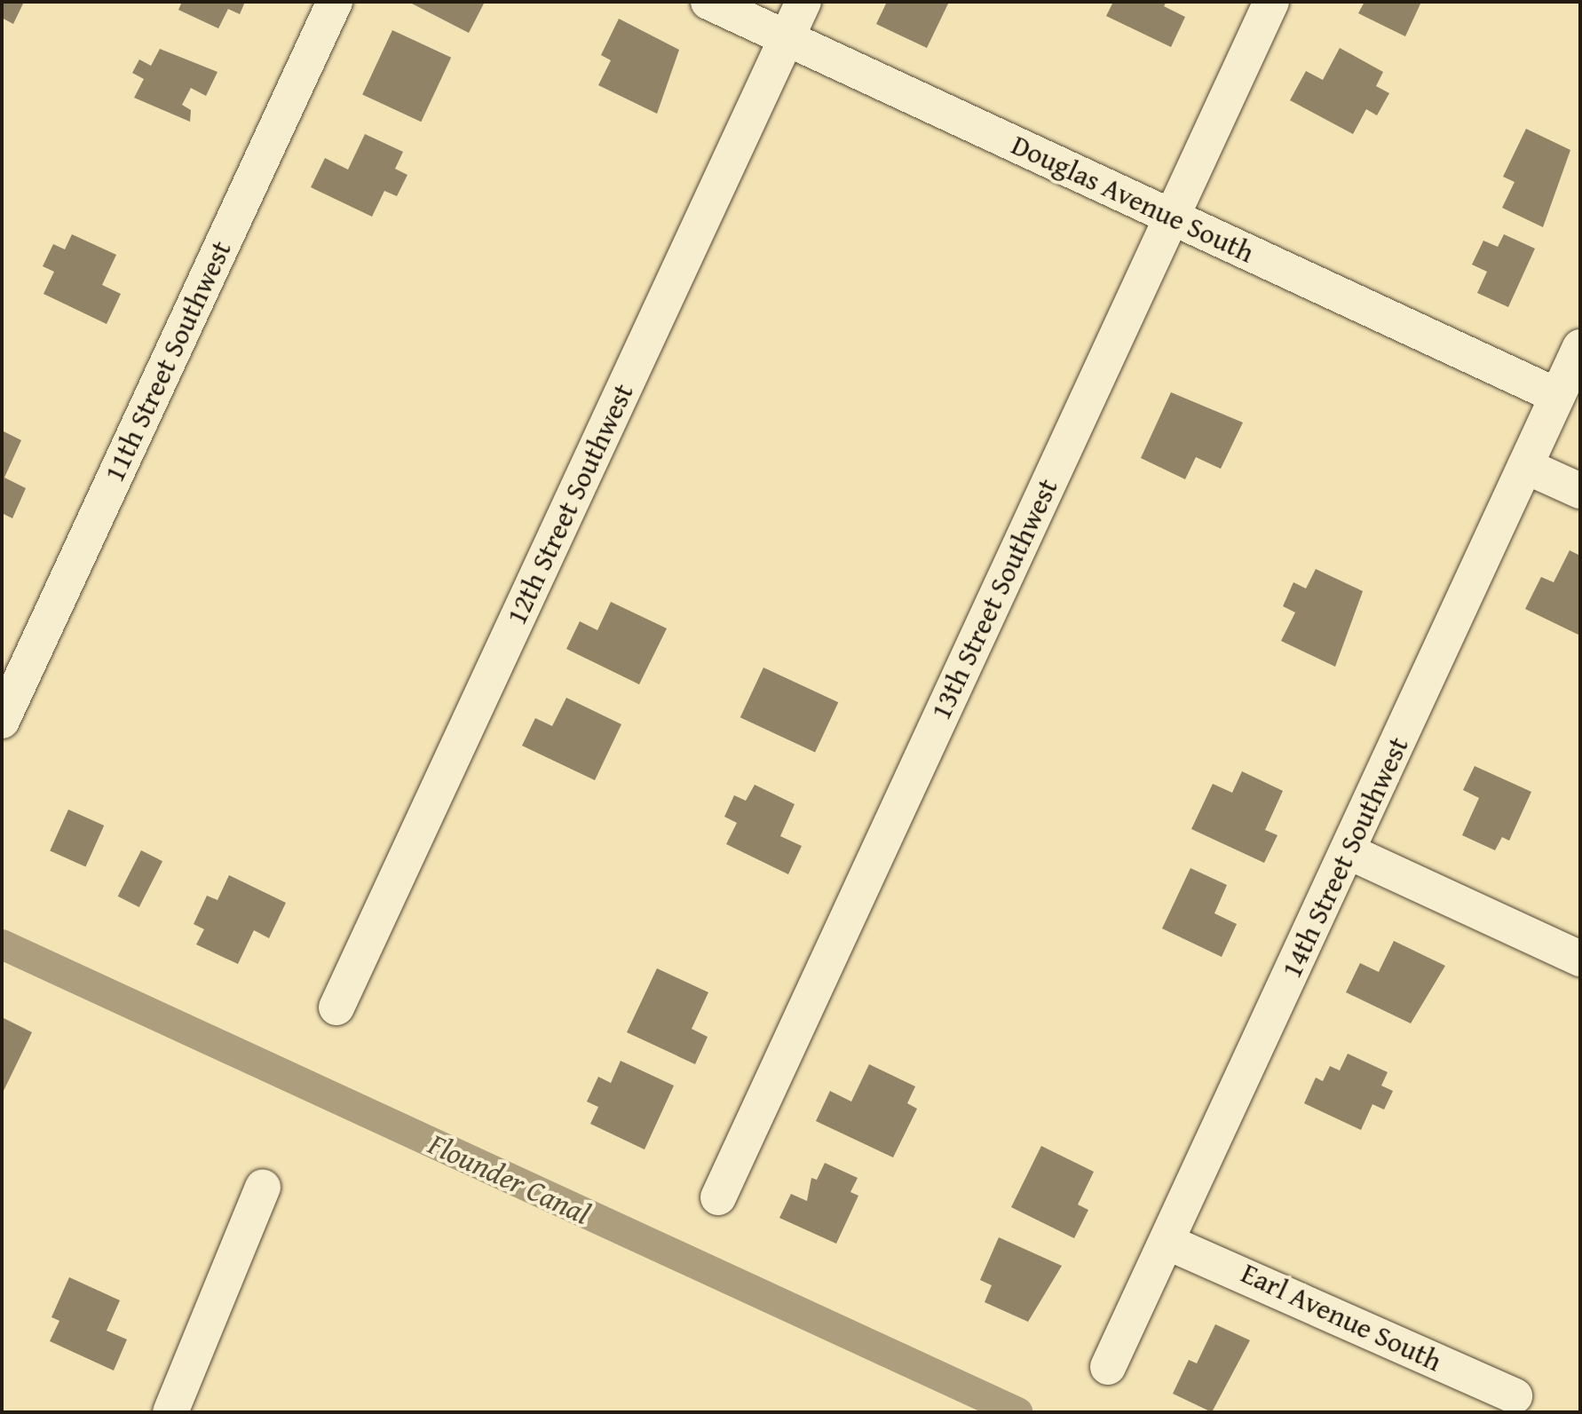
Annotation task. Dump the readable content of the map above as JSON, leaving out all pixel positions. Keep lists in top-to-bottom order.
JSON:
{
  "streets": {
    "street": [
      "Douglas Avenue South",
      "11th Street Southwest",
      "12th Street Southwest",
      "13th Street Southwest",
      "14th Street Southwest",
      "Earl Avenue South"
    ]
  },
  "crossings": [
    ["Douglas Avenue South", "12th Street Southwest"],
    ["Douglas Avenue South", "13th Street Southwest"],
    ["Douglas Avenue South", "14th Street Southwest"],
    ["14th Street Southwest", "Earl Avenue South"]
  ],
  "water": ["Flounder Canal"]
}
